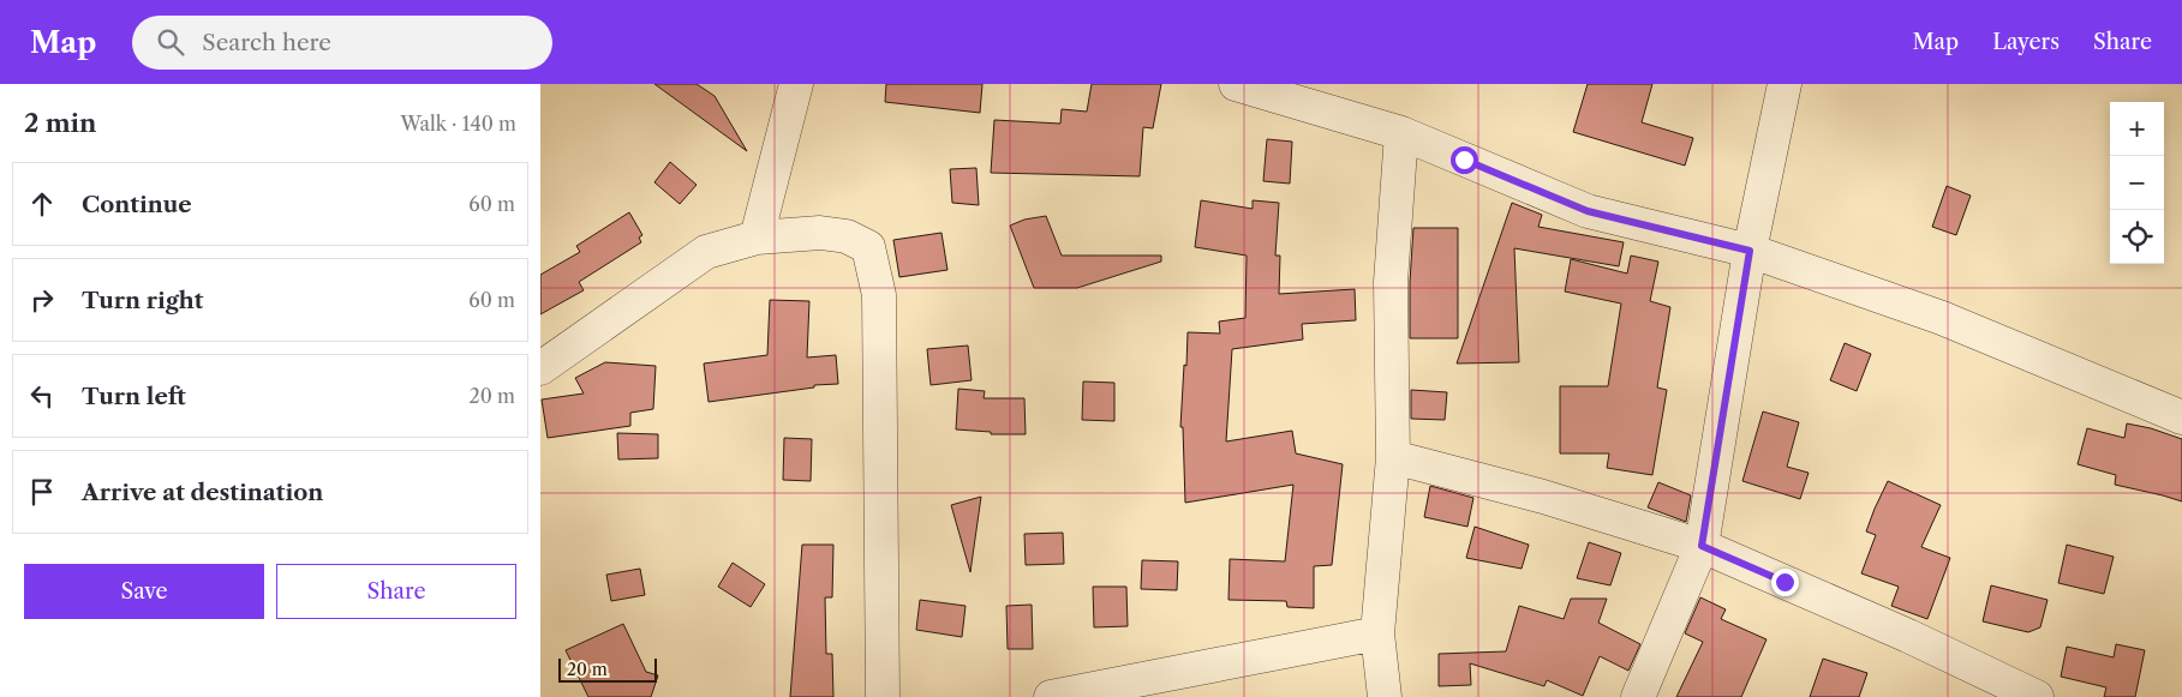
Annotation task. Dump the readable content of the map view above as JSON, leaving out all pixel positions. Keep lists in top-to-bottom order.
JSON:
{
  "scale_bar": "20 m",
  "page": {
    "header": "Map",
    "search": "Search here",
    "nav": ["Map", "Layers", "Share"],
    "heading": ["2 min", "Walk · 140 m"],
    "map_buttons": ["+", "−"],
    "list": [
      ["Continue", "60 m"],
      ["Turn right", "60 m"],
      ["Turn left", "20 m"],
      "Arrive at destination"
    ],
    "buttons": ["Save", "Share"],
    "scale": "20 m"
  }
}
